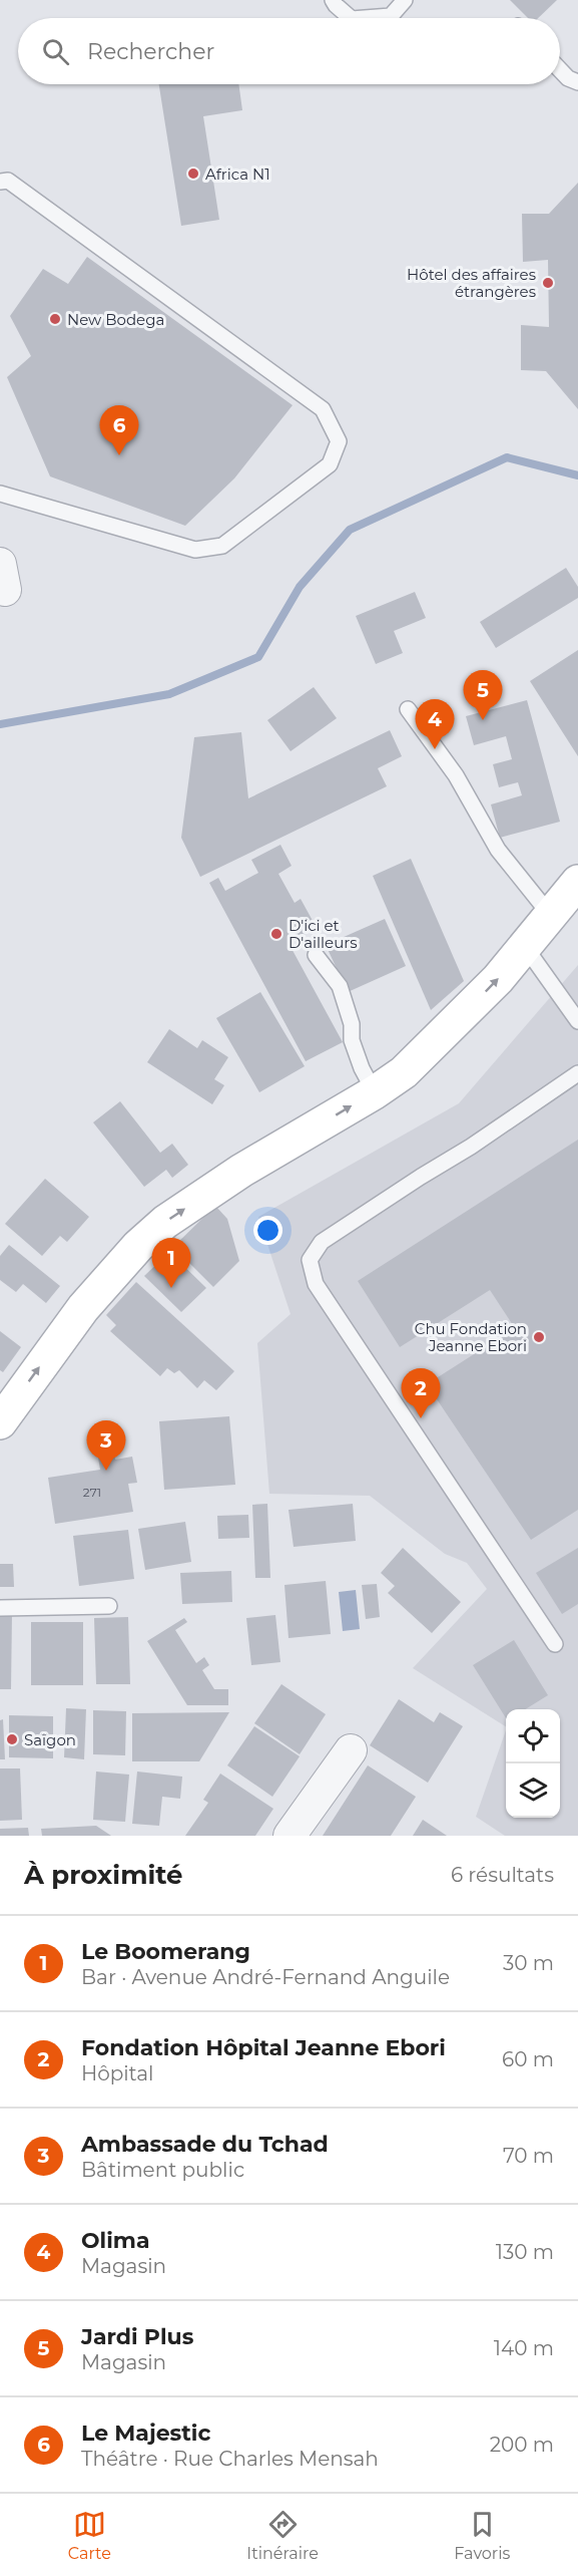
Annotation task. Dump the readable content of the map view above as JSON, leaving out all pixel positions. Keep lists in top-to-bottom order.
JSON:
{
  "places": [
    "Africa N1",
    "Hôtel des affaires étrangères",
    "New Bodega",
    "D'ici et D'ailleurs",
    "Chu Fondation Jeanne Ebori",
    "Saïgon"
  ],
  "house_numbers": ["271"],
  "page": {
    "search": "Rechercher",
    "pins": [
      "6",
      "5",
      "4",
      "1",
      "2",
      "3"
    ],
    "heading": ["À proximité", "6 résultats"],
    "list": [
      {
        "mark": "1",
        "name": "Le Boomerang",
        "note": "Bar · Avenue André-Fernand Anguile",
        "value": "30 m"
      },
      {
        "mark": "2",
        "name": "Fondation Hôpital Jeanne Ebori",
        "note": "Hôpital",
        "value": "60 m"
      },
      {
        "mark": "3",
        "name": "Ambassade du Tchad",
        "note": "Bâtiment public",
        "value": "70 m"
      },
      {
        "mark": "4",
        "name": "Olima",
        "note": "Magasin",
        "value": "130 m"
      },
      {
        "mark": "5",
        "name": "Jardi Plus",
        "note": "Magasin",
        "value": "140 m"
      },
      {
        "mark": "6",
        "name": "Le Majestic",
        "note": "Théâtre · Rue Charles Mensah",
        "value": "200 m"
      }
    ],
    "nav": ["Carte", "Itinéraire", "Favoris"]
  }
}
